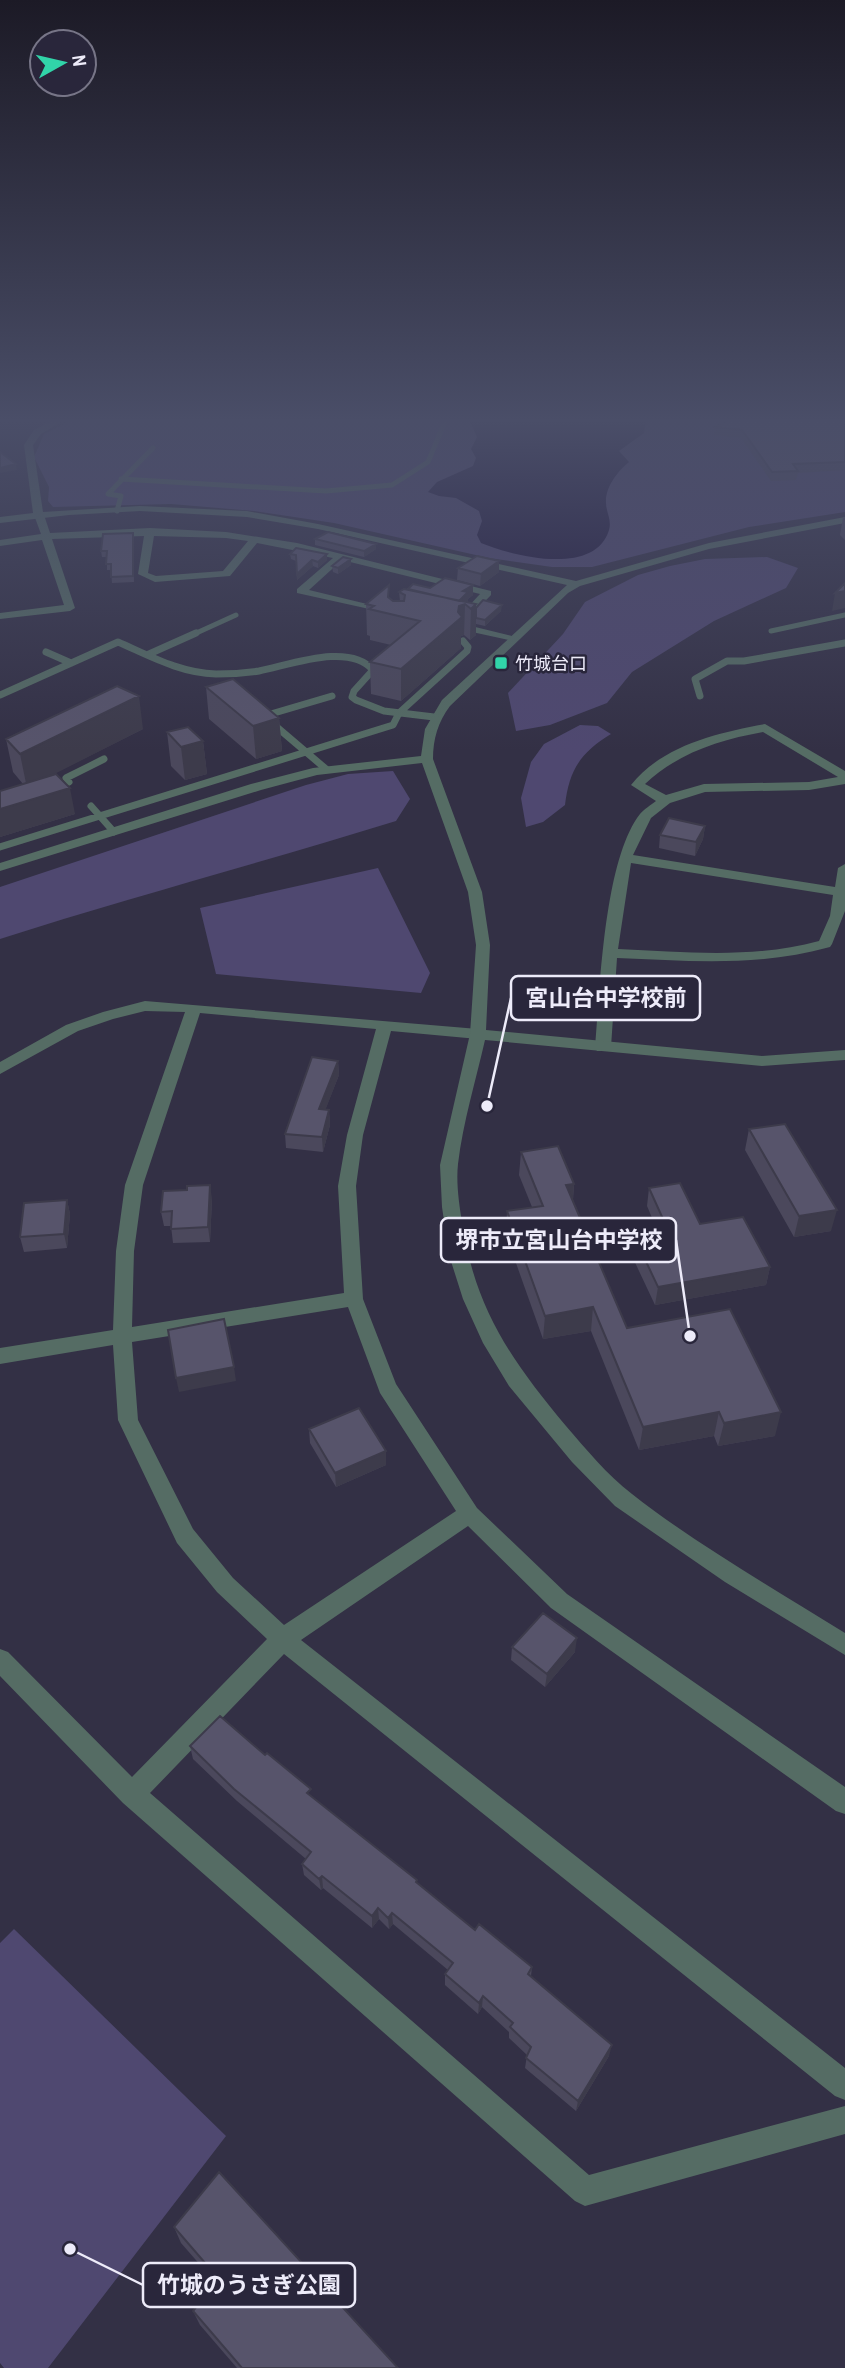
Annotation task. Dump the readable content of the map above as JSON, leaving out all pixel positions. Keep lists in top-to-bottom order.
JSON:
{
  "places": {
    "transit": ["竹城台口"],
    "other": ["宮山台中学校前", "堺市立宮山台中学校", "竹城のうさぎ公園"]
  },
  "north": "right"
}
